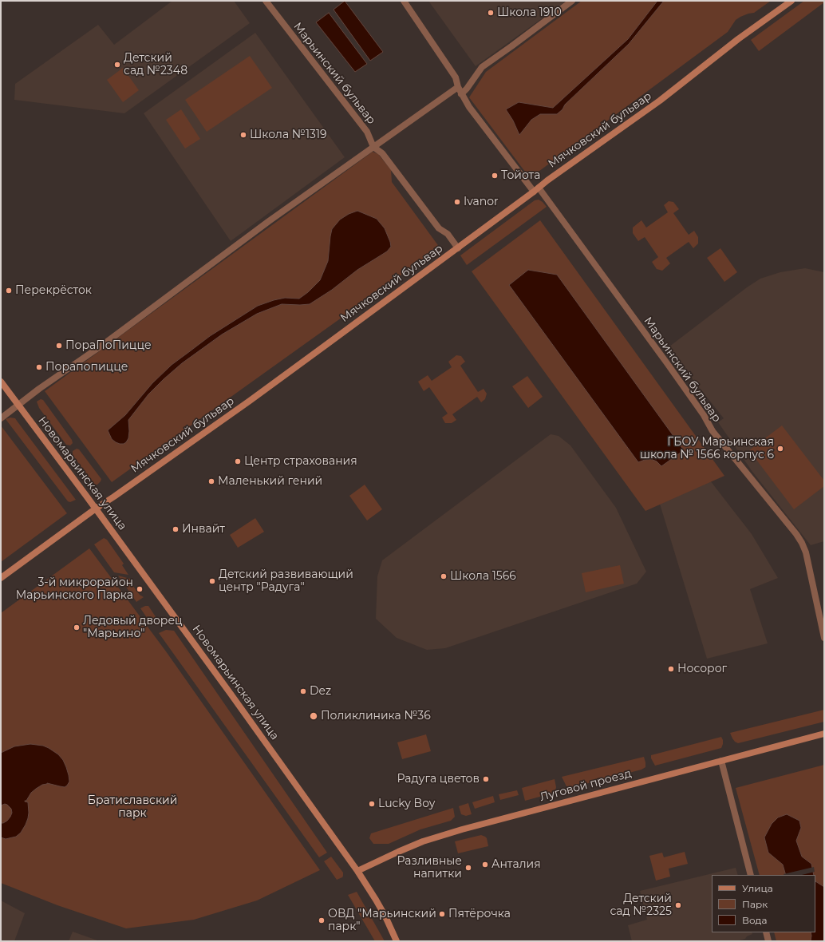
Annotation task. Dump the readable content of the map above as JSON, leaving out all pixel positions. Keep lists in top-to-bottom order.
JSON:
{
  "streets": {
    "street": [
      "Марьинский бульвар",
      "Мячковский бульвар",
      "Новомарьинская улица",
      "Луговой проезд"
    ]
  },
  "crossings": [
    ["Марьинский бульвар", "Мячковский бульвар"],
    ["Мячковский бульвар", "Новомарьинская улица"],
    ["Новомарьинская улица", "Луговой проезд"]
  ],
  "parks": ["Братиславский парк"],
  "places": [
    "Школа 1910",
    "Детский сад №2348",
    "Школа №1319",
    "Тойота",
    "Ivanor",
    "Перекрёсток",
    "ПораПоПицце",
    "Порапопицце",
    "ГБОУ Марьинская школа № 1566 корпус 6",
    "Центр страхования",
    "Маленький гений",
    "Инвайт",
    "Школа 1566",
    "Детский развивающий центр \"Радуга\"",
    "3-й микрорайон Марьинского Парка",
    "Ледовый дворец \"Марьино\"",
    "Носорог",
    "Dez",
    "Поликлиника №36",
    "Радуга цветов",
    "Lucky Boy",
    "Анталия",
    "Разливные напитки",
    "Детский сад №2325",
    "Пятёрочка",
    "ОВД \"Марьинский парк\""
  ],
  "legend": ["Улица", "Парк", "Вода"]
}
